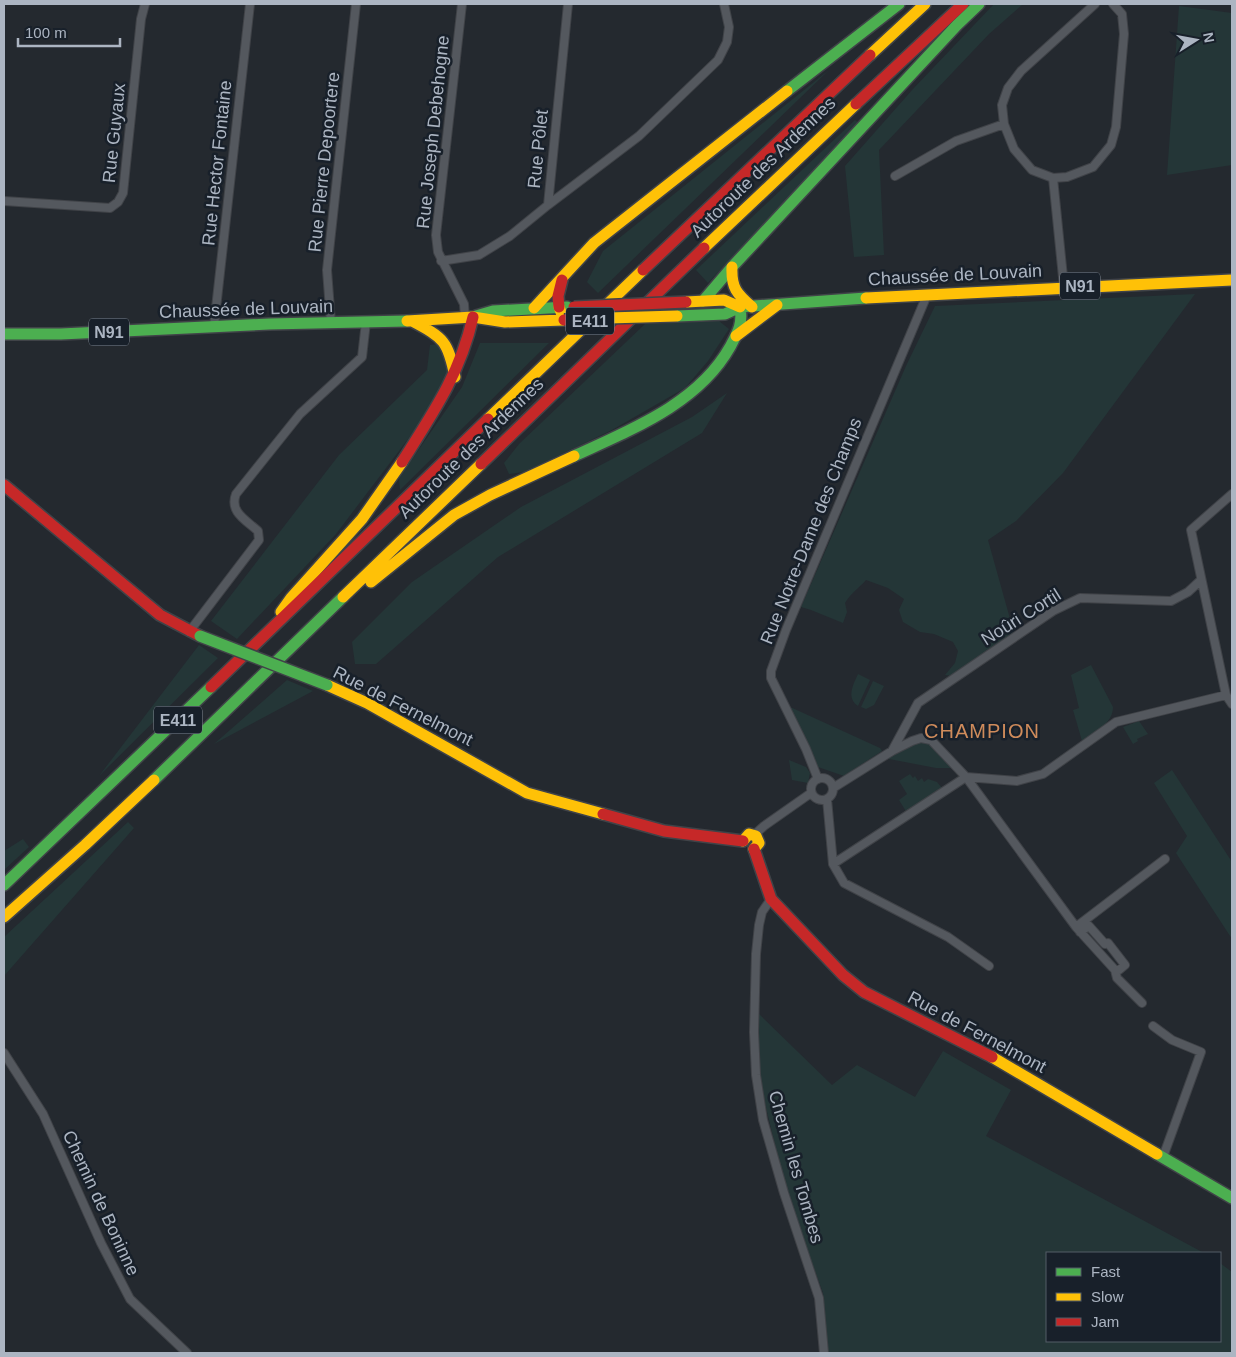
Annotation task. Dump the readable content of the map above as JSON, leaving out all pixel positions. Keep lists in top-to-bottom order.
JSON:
{
  "streets": {
    "main road": [
      "Autoroute des Ardennes",
      "Chaussée de Louvain",
      "N91",
      "E411",
      "Rue de Fernelmont"
    ],
    "street": [
      "Rue Joseph Debehogne",
      "Rue Guyaux",
      "Rue Pôlet",
      "Rue Pierre Depoortere",
      "Rue Hector Fontaine",
      "Rue Notre-Dame des Champs",
      "Noûri Cortil",
      "Chemin les Tombes",
      "Chemin de Boninne"
    ]
  },
  "crossings": [
    ["Rue Joseph Debehogne", "Rue Pôlet"],
    ["Rue Joseph Debehogne", "Chaussée de Louvain"],
    ["Rue Pierre Depoortere", "Chaussée de Louvain"],
    ["Rue Hector Fontaine", "Chaussée de Louvain"],
    ["Chaussée de Louvain", "Rue Notre-Dame des Champs"],
    ["Rue de Fernelmont", "Chemin les Tombes"]
  ],
  "districts": ["CHAMPION"],
  "legend": ["Fast", "Slow", "Jam"],
  "scale_bar": "100 m",
  "north": "right"
}
